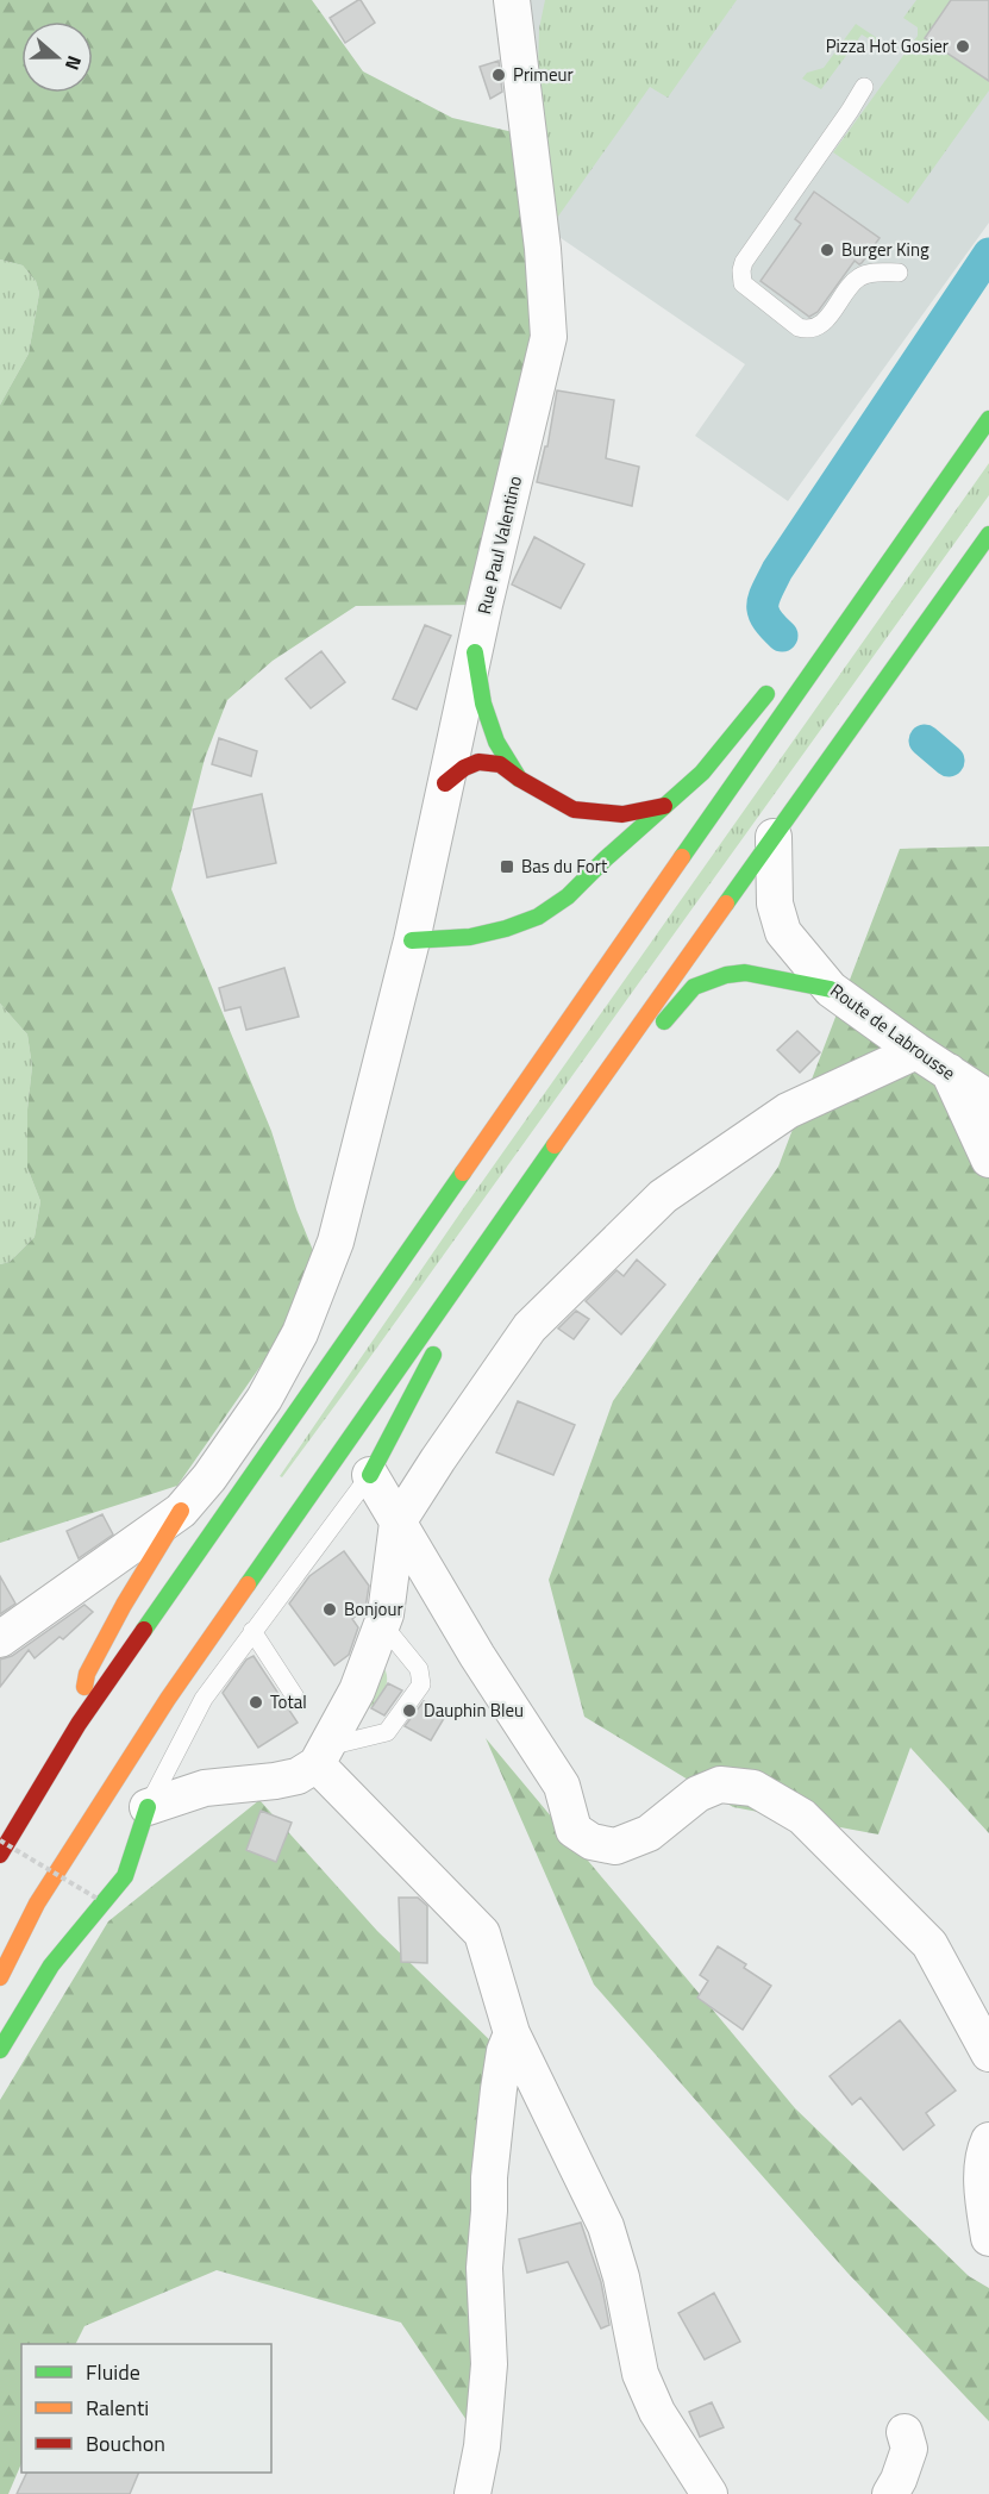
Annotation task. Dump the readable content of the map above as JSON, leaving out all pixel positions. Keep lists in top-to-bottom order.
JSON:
{
  "streets": {
    "street": ["Rue Paul Valentino", "Route de Labrousse"]
  },
  "places": {
    "other": [
      "Pizza Hot Gosier",
      "Primeur",
      "Burger King",
      "Bonjour",
      "Total",
      "Dauphin Bleu"
    ],
    "transit": ["Bas du Fort"]
  },
  "legend": ["Fluide", "Ralenti", "Bouchon"],
  "north": "right"
}
